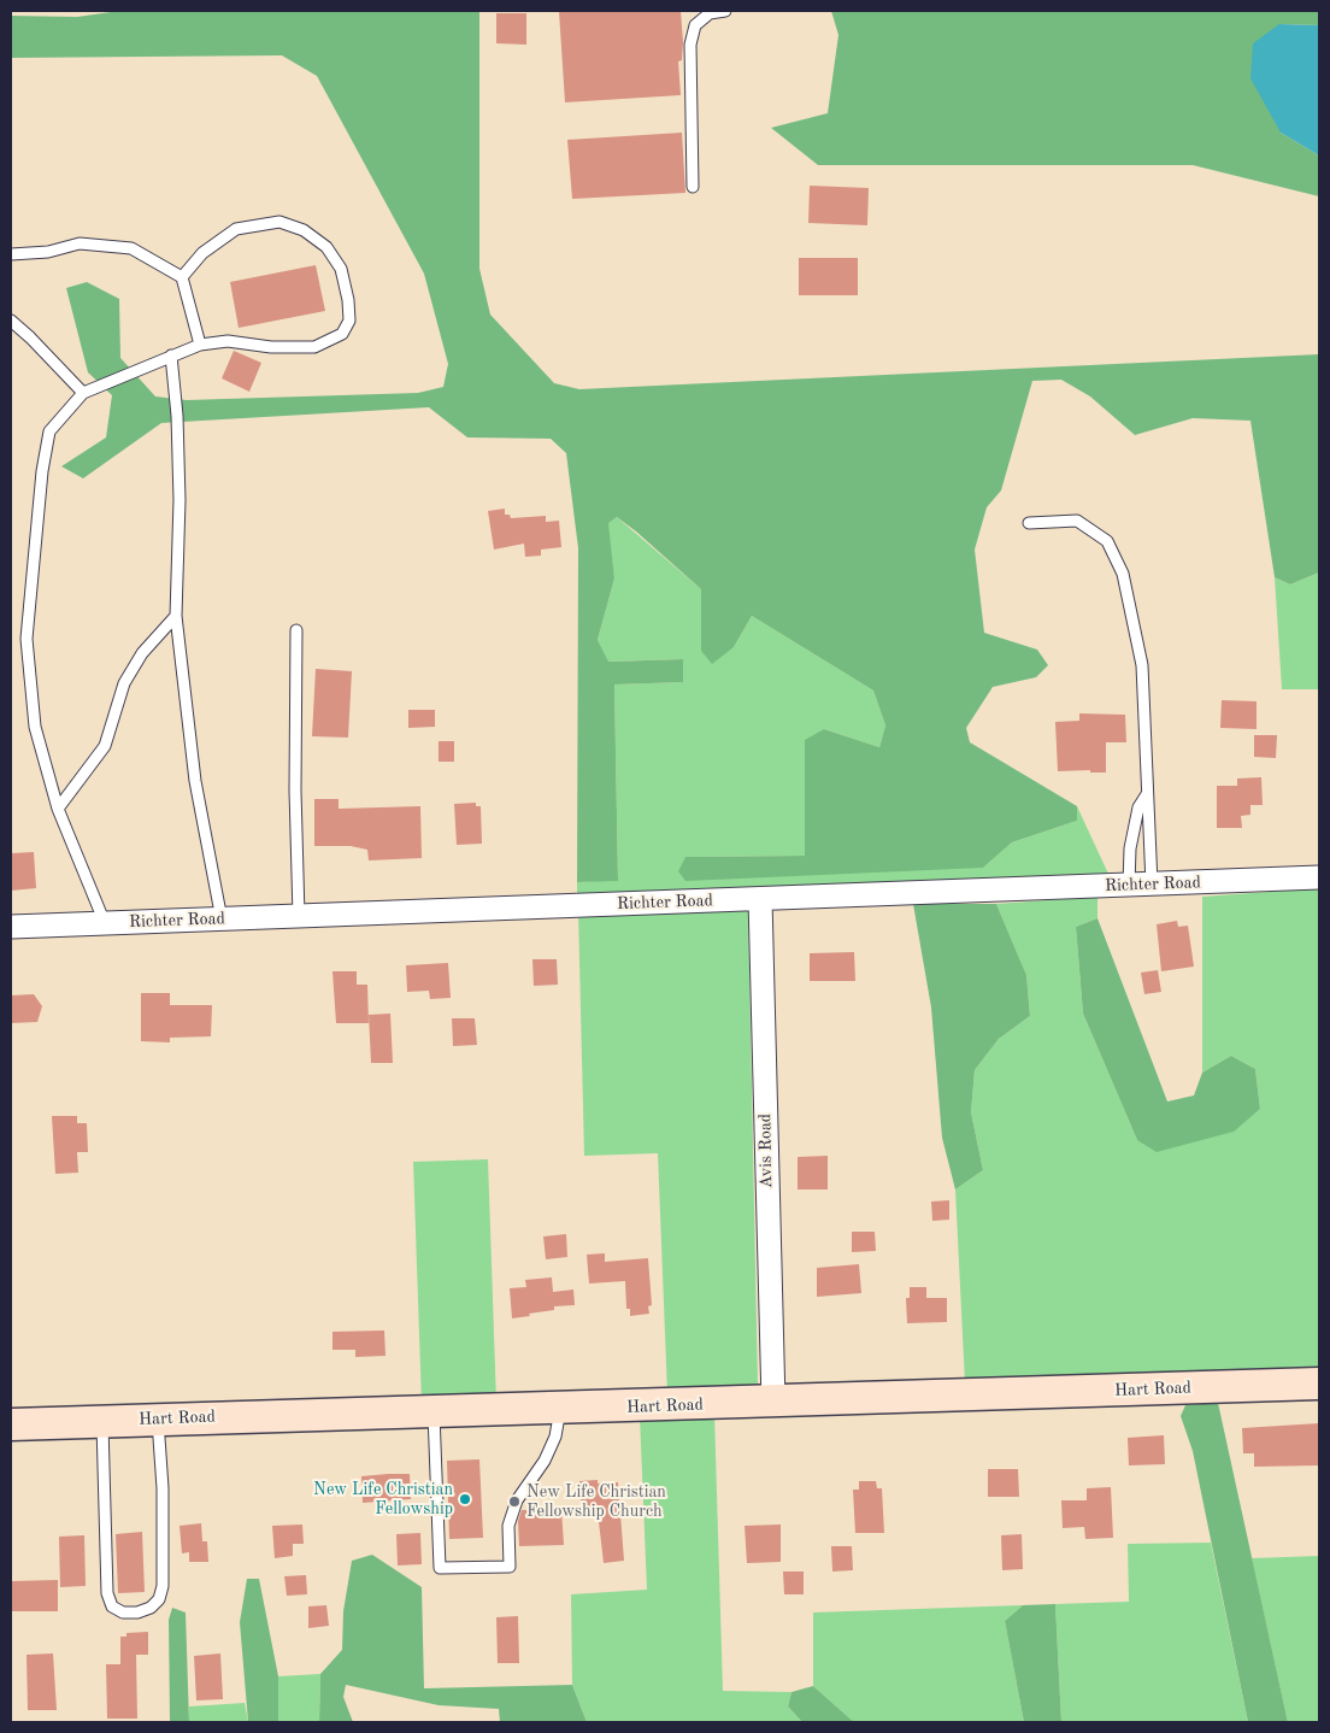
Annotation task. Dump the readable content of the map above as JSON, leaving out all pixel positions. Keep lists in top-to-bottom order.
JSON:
{
  "streets": {
    "street": ["Richter Road", "Avis Road", "Hart Road"]
  },
  "crossings": [
    ["Richter Road", "Avis Road"],
    ["Avis Road", "Hart Road"]
  ],
  "places": ["New Life Christian Fellowship", "New Life Christian Fellowship Church"]
}
